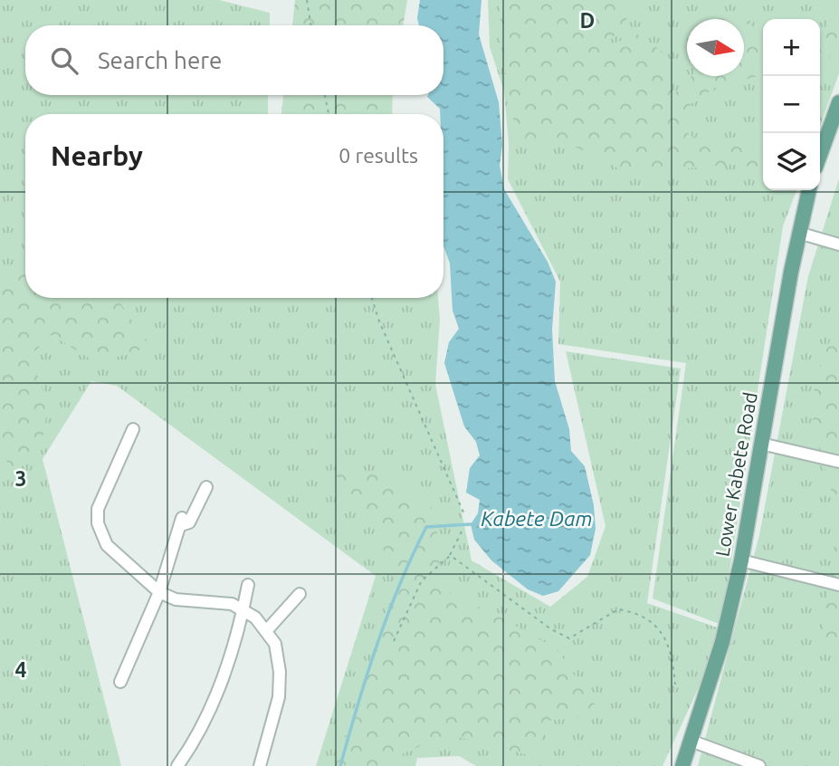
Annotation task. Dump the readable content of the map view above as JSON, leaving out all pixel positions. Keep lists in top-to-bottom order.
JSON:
{
  "streets": {
    "main road": ["Lower Kabete Road"]
  },
  "water": ["Kabete Dam"],
  "north": "right",
  "page": {
    "map_buttons": ["+", "−"],
    "search": "Search here",
    "heading": ["Nearby", "0 results"]
  },
  "grid": {
    "columns": ["D"],
    "rows": ["3", "4"]
  }
}
